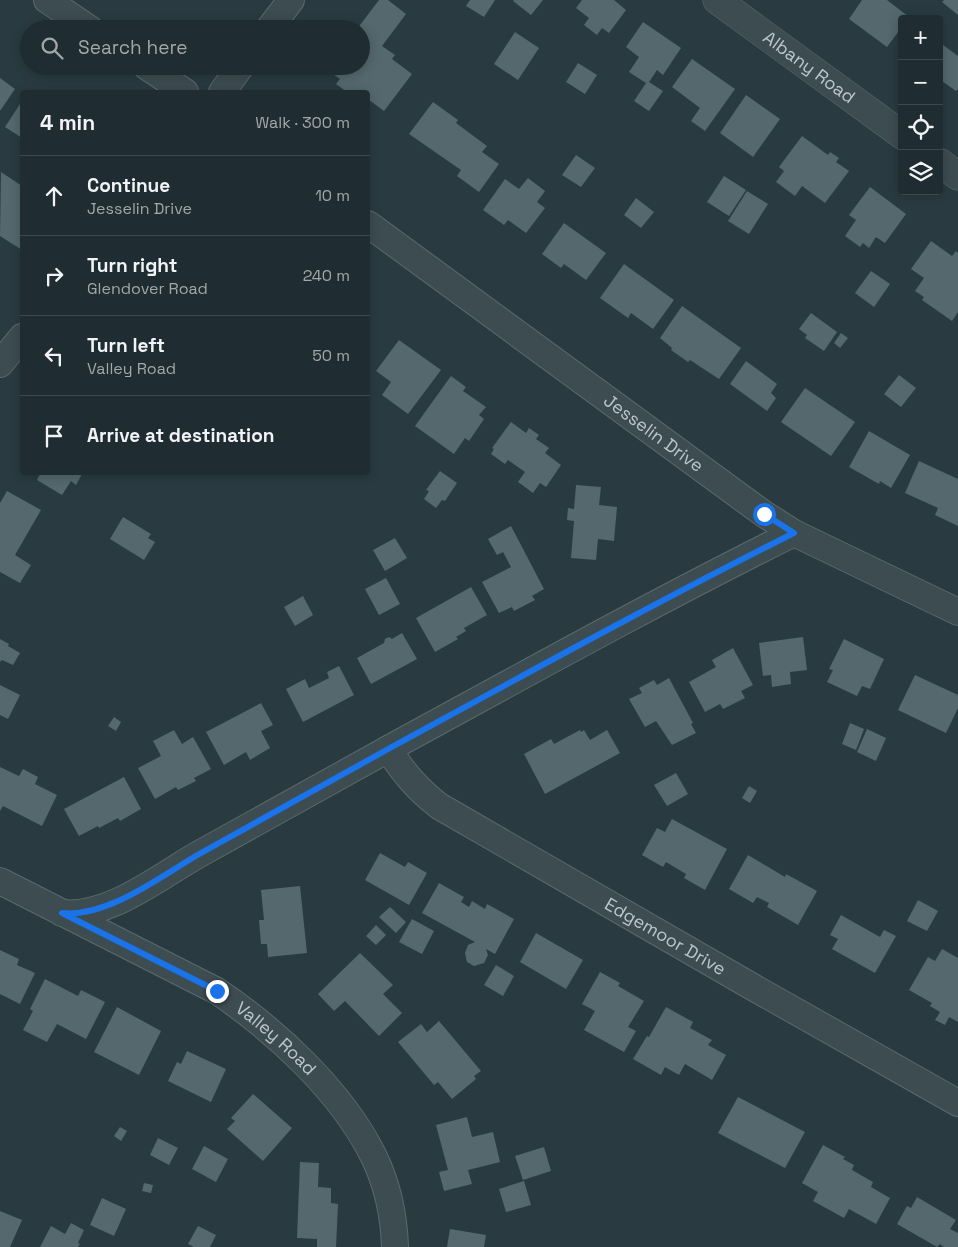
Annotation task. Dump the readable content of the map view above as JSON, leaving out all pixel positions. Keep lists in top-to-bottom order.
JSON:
{
  "streets": {
    "street": [
      "Albany Road",
      "Jesselin Drive",
      "Edgemoor Drive",
      "Valley Road"
    ]
  },
  "page": {
    "map_buttons": ["+", "−"],
    "search": "Search here",
    "heading": ["4 min", "Walk · 300 m"],
    "list": [
      ["Continue", "Jesselin Drive", "10 m"],
      ["Turn right", "Glendover Road", "240 m"],
      ["Turn left", "Valley Road", "50 m"],
      "Arrive at destination"
    ]
  }
}
